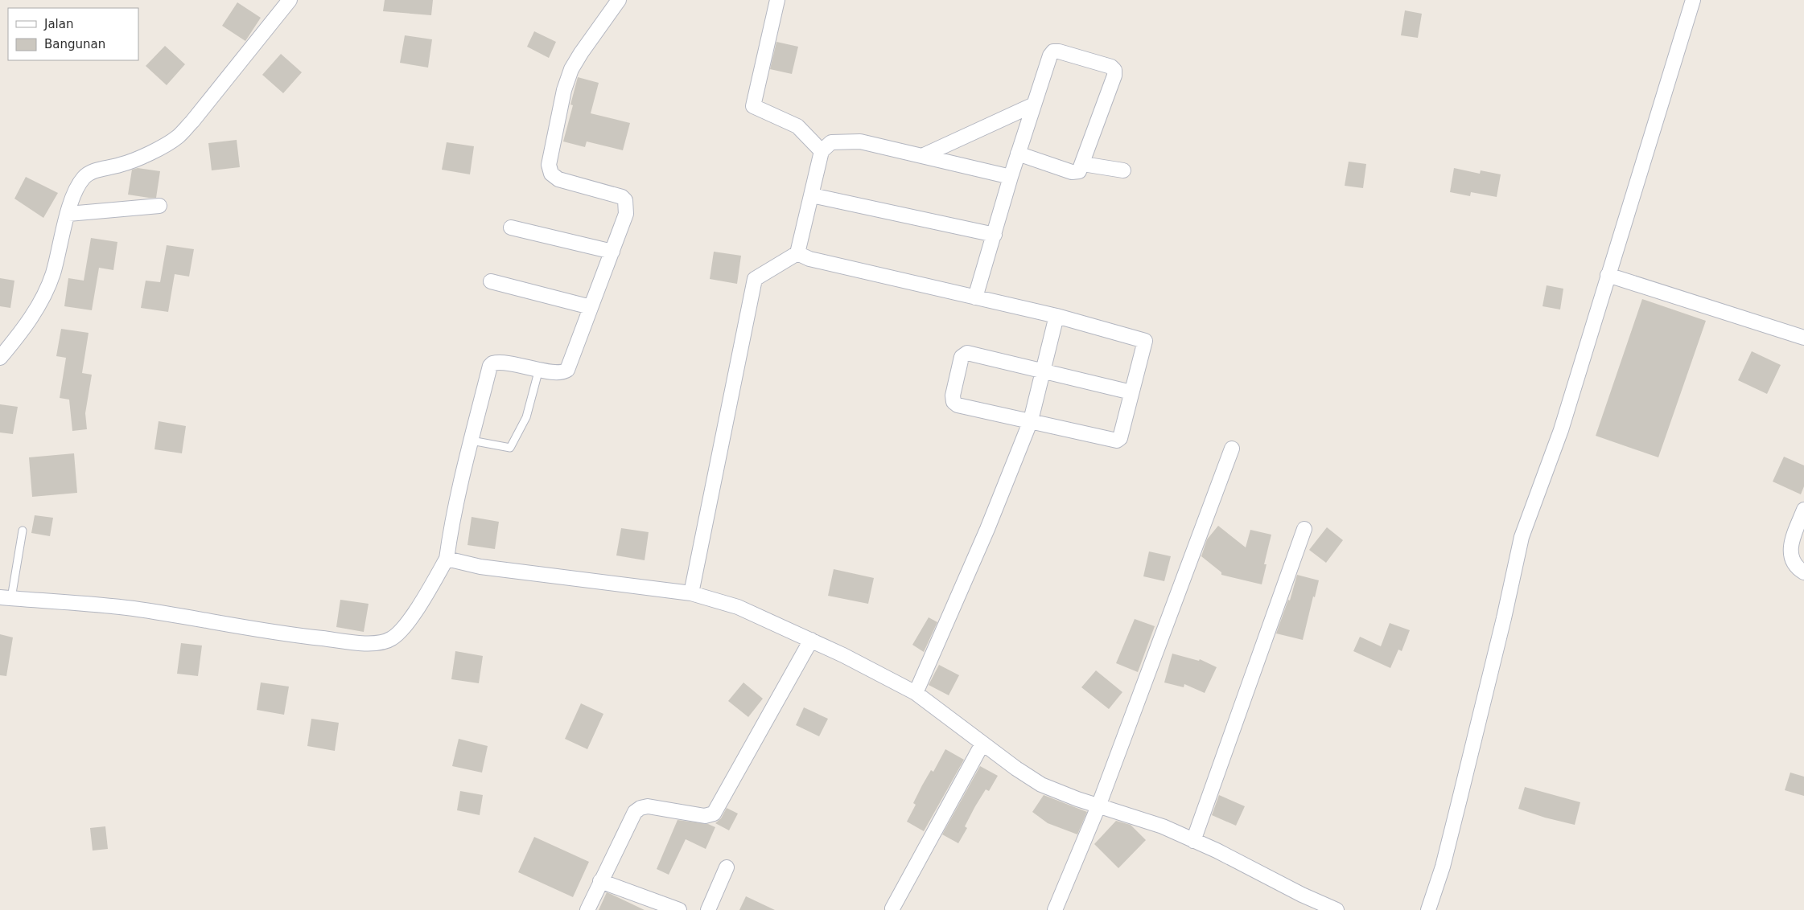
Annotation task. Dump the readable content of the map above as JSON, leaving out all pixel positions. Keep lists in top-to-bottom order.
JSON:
{
  "legend": ["Jalan", "Bangunan"]
}
